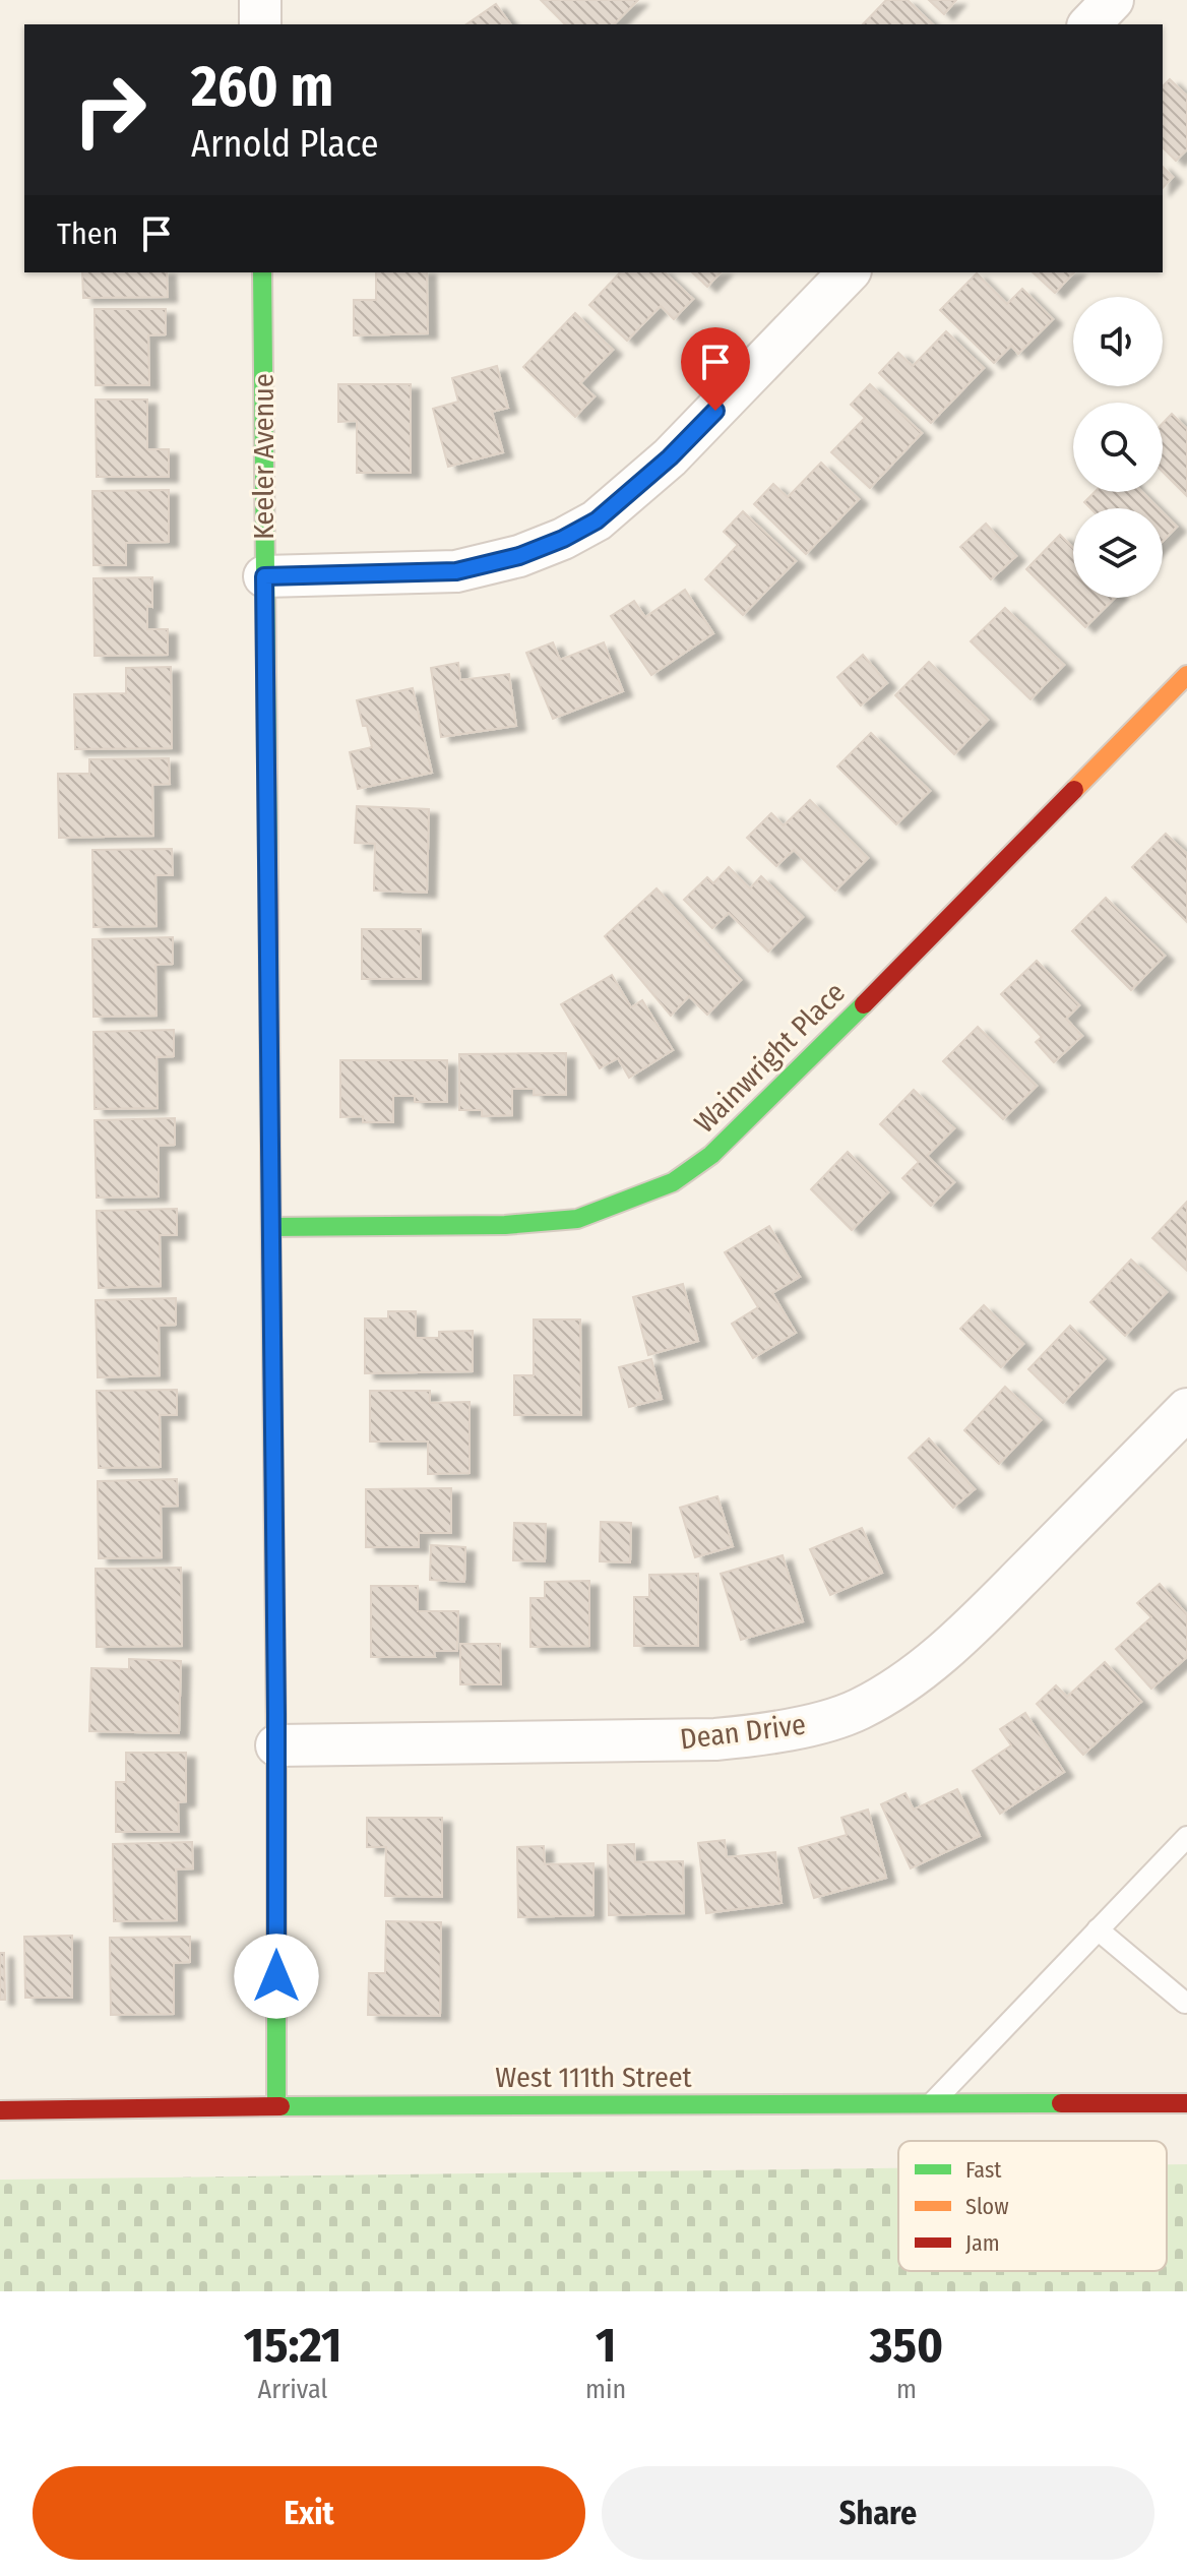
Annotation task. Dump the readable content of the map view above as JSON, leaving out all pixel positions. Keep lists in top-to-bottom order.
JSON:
{
  "streets": {
    "street": [
      "Keeler Avenue",
      "Wainwright Place",
      "Dean Drive",
      "West 111th Street"
    ]
  },
  "crossings": [
    ["Keeler Avenue", "Wainwright Place"],
    ["Keeler Avenue", "Dean Drive"],
    ["Keeler Avenue", "West 111th Street"]
  ],
  "legend": ["Fast", "Slow", "Jam"],
  "page": {
    "turn": ["260 m", "Arnold Place"],
    "then": "Then",
    "eta": [
      "15:21",
      "Arrival",
      "1",
      "min",
      "350",
      "m"
    ],
    "buttons": ["Exit", "Share"]
  }
}
